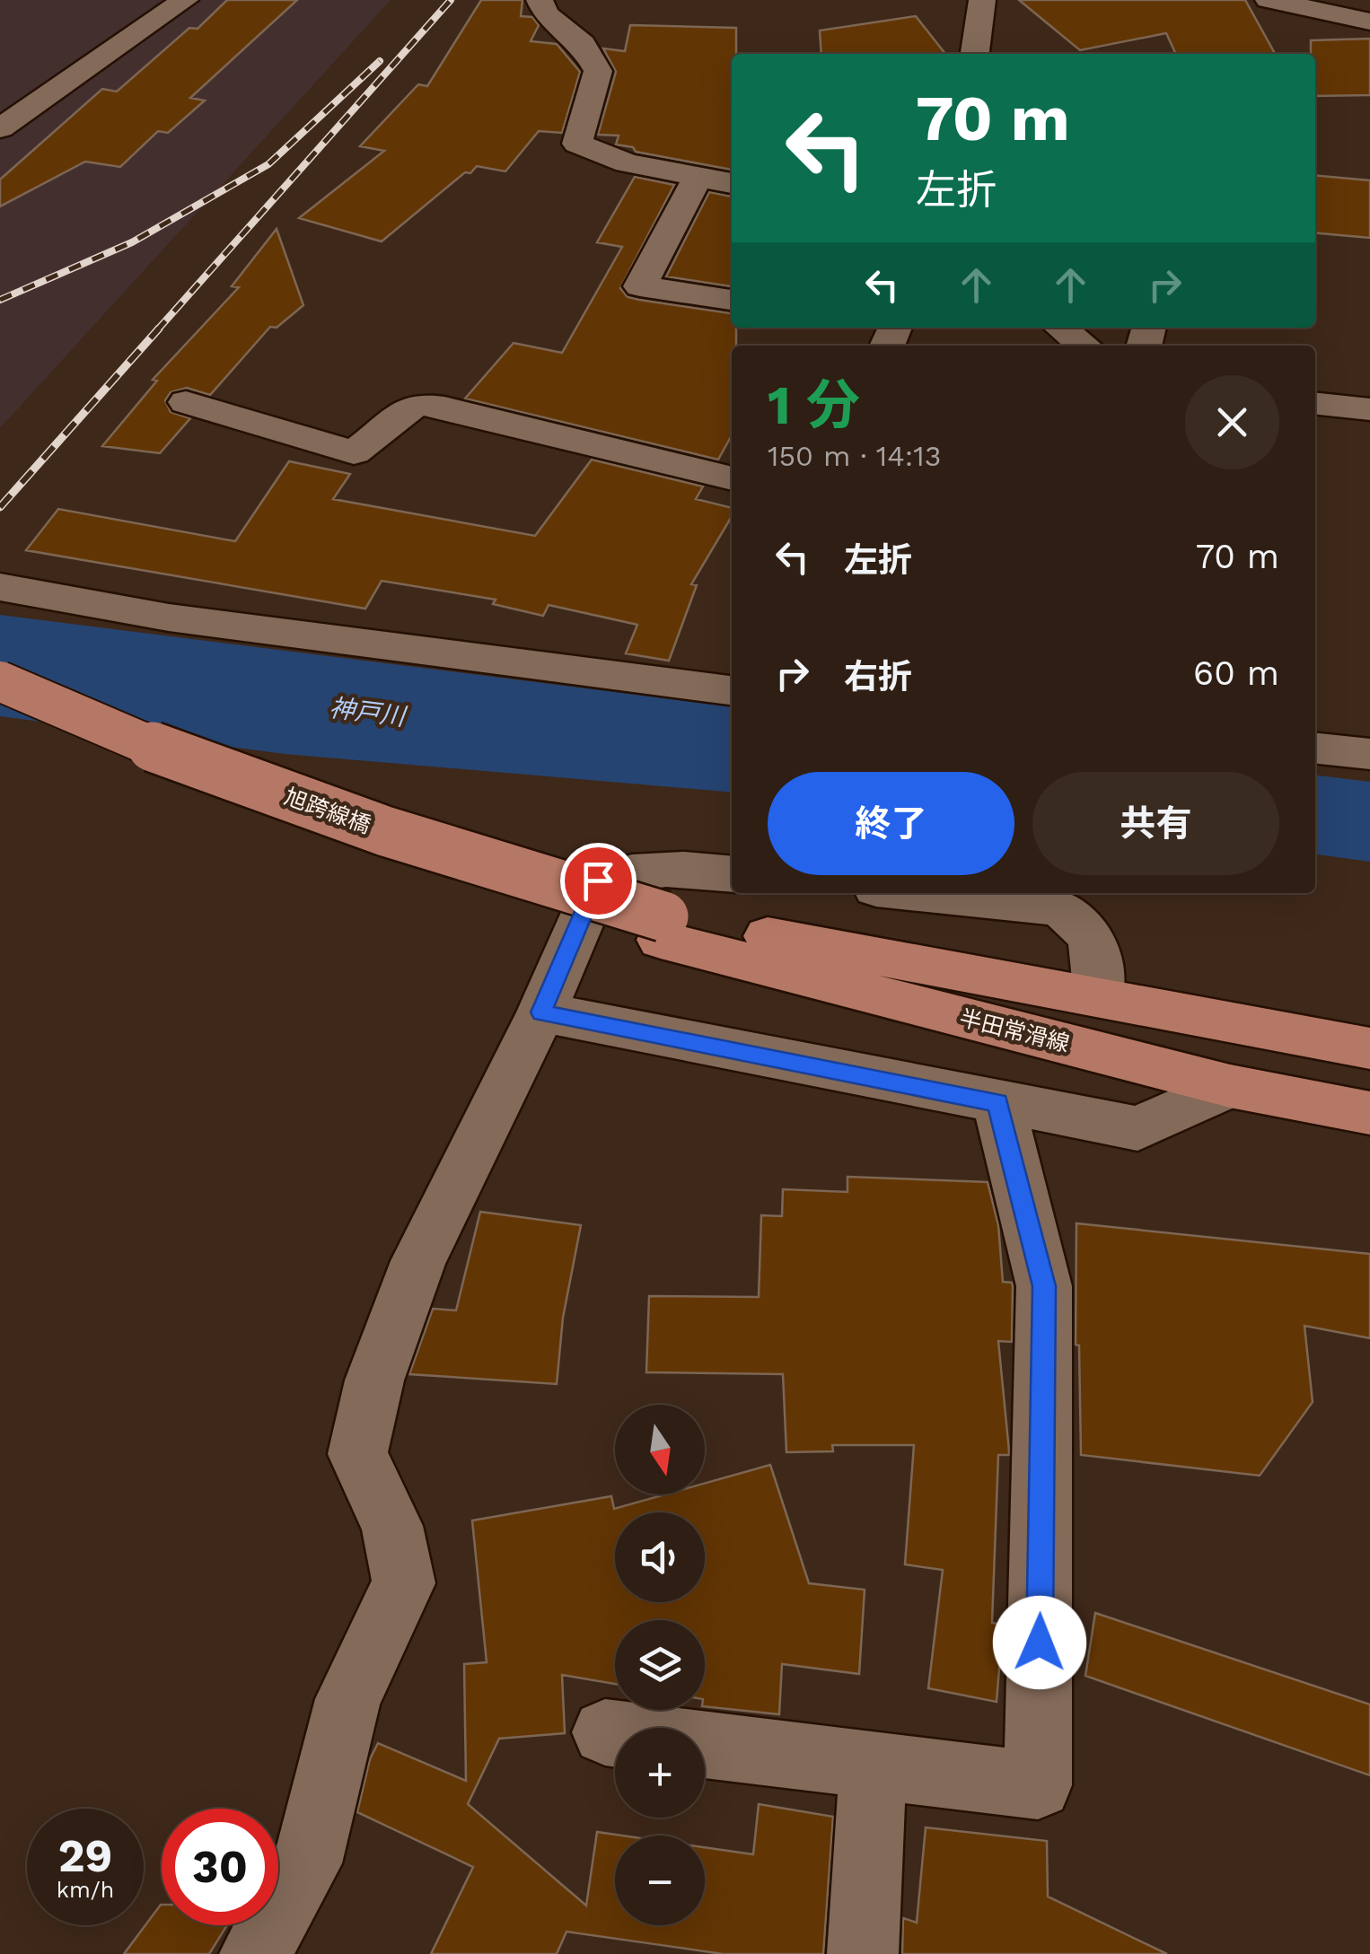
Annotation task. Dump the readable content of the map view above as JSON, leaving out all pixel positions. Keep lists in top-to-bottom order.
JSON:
{
  "streets": {
    "main road": ["旭跨線橋", "半田常滑線"]
  },
  "crossings": [
    ["旭跨線橋", "半田常滑線"]
  ],
  "water": ["神戸川"],
  "north": "bottom",
  "page": {
    "turn": ["70 m", "左折"],
    "heading": ["1 分", "150 m · 14:13"],
    "list": [
      {
        "name": "左折",
        "value": "70 m"
      },
      {
        "name": "右折",
        "value": "60 m"
      }
    ],
    "buttons": ["終了", "共有"],
    "map_buttons": ["+", "−"],
    "speed": "29 km/h",
    "limit": "30"
  }
}
